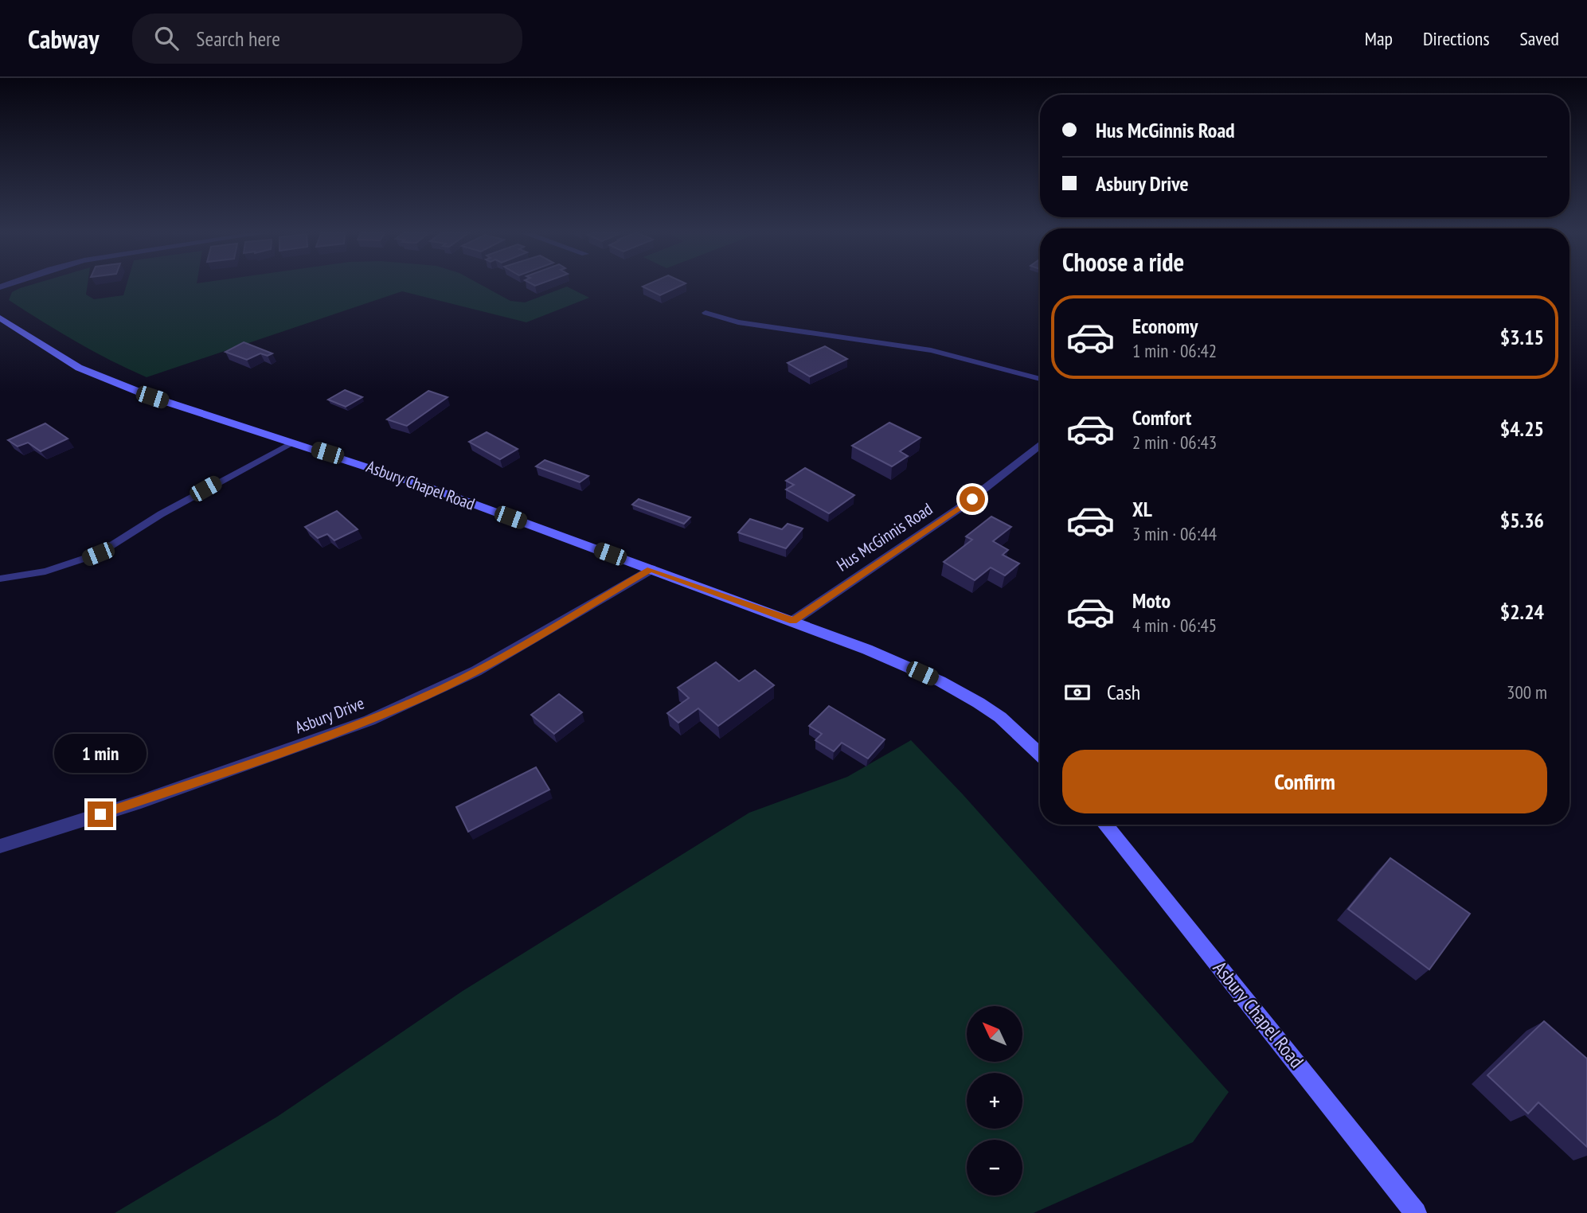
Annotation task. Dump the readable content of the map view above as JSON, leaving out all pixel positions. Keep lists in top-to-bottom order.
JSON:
{
  "streets": {
    "main road": ["Asbury Chapel Road"],
    "street": ["Hus McGinnis Road", "Asbury Drive"]
  },
  "crossings": [
    ["Asbury Chapel Road", "Hus McGinnis Road"],
    ["Asbury Chapel Road", "Asbury Drive"]
  ],
  "north": "top left",
  "page": {
    "header": "Cabway",
    "search": "Search here",
    "nav": ["Map", "Directions", "Saved"],
    "banner": ["Hus McGinnis Road", "Asbury Drive"],
    "heading": "Choose a ride",
    "list": [
      {
        "name": "Economy",
        "note": "1 min · 06:42",
        "value": "$3.15"
      },
      {
        "name": "Comfort",
        "note": "2 min · 06:43",
        "value": "$4.25"
      },
      {
        "name": "XL",
        "note": "3 min · 06:44",
        "value": "$5.36"
      },
      {
        "name": "Moto",
        "note": "4 min · 06:45",
        "value": "$2.24"
      }
    ],
    "pay": ["Cash", "300 m"],
    "bubble": "1 min",
    "buttons": "Confirm",
    "map_buttons": ["+", "−"]
  }
}
